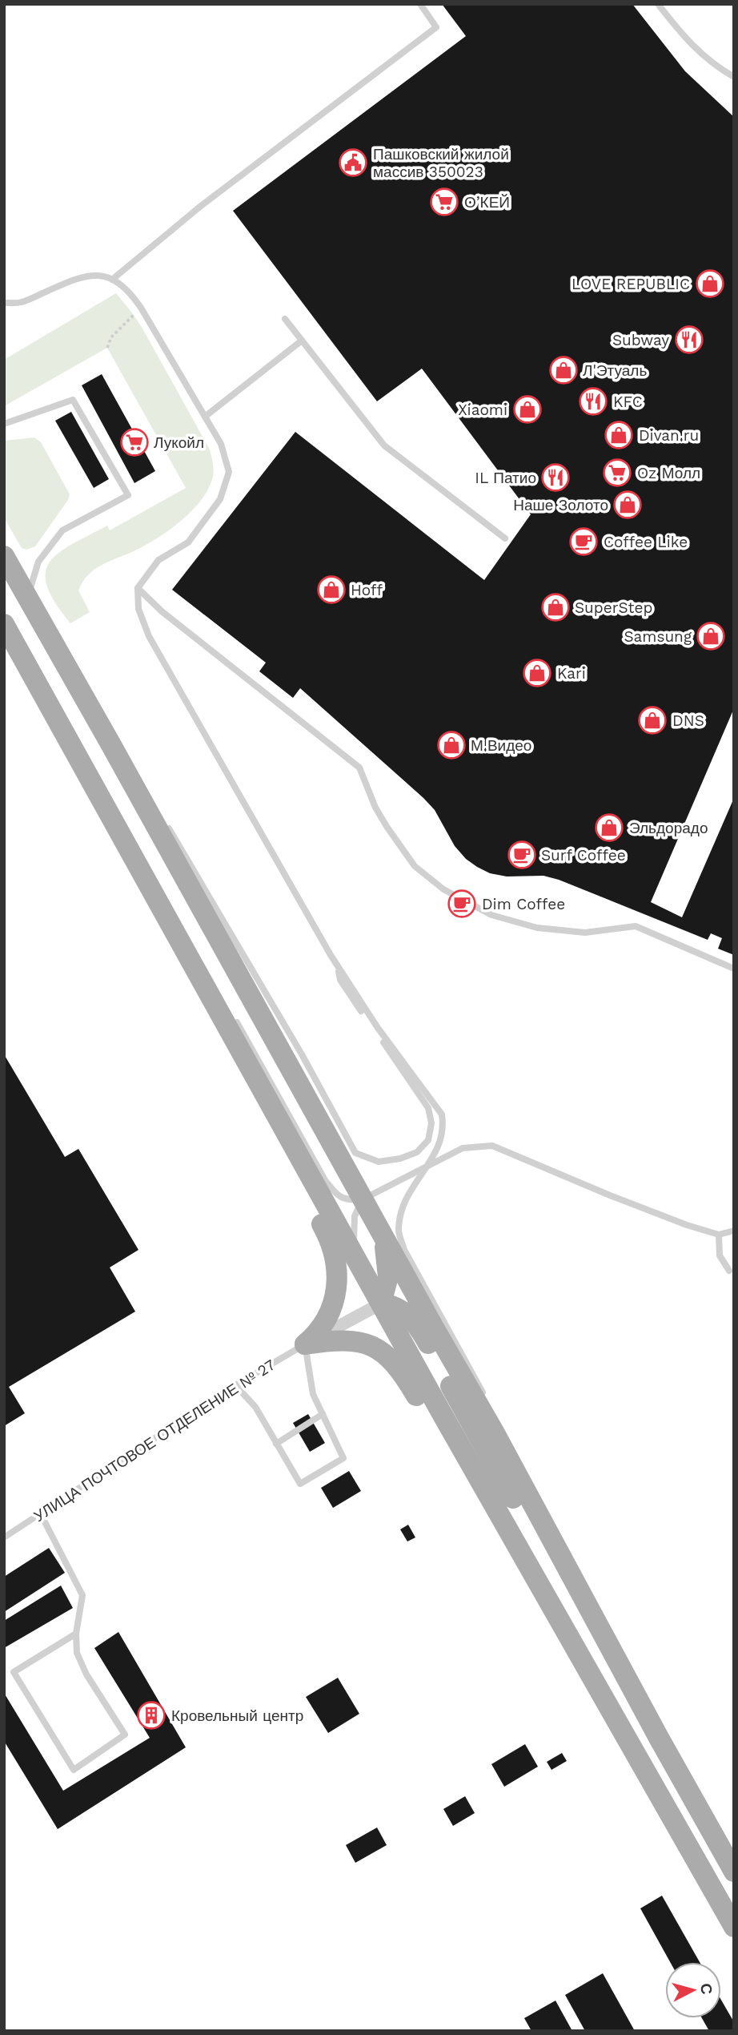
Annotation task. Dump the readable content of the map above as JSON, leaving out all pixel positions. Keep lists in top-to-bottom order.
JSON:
{
  "streets": {
    "lane": ["УЛИЦА ПОЧТОВОЕ ОТДЕЛЕНИЕ № 27"]
  },
  "places": {
    "public building": ["Пашковский жилой массив 350023"],
    "supermarket": ["О’КЕЙ", "Лукойл", "Oz Молл"],
    "shop": [
      "LOVE REPUBLIC",
      "Л'Этуаль",
      "Xiaomi",
      "Divan.ru",
      "Наше Золото",
      "Hoff",
      "SuperStep",
      "Samsung",
      "Kari",
      "DNS",
      "М.Видео",
      "Эльдорадо"
    ],
    "restaurant": ["Subway", "KFC", "IL Патио"],
    "cafe": ["Coffee Like", "Surf Coffee", "Dim Coffee"],
    "building": ["Кровельный центр"]
  },
  "north": "right"
}
